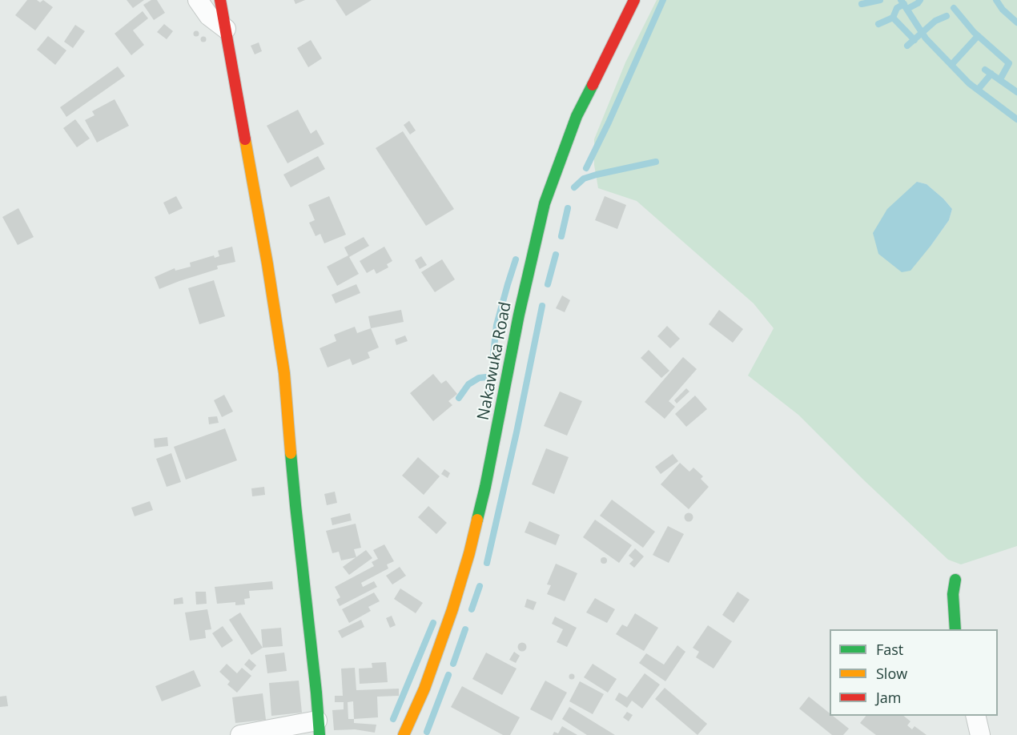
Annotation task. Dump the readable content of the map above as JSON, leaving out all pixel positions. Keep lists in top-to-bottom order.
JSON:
{
  "streets": {
    "street": ["Nakawuka Road"]
  },
  "legend": ["Fast", "Slow", "Jam"]
}
